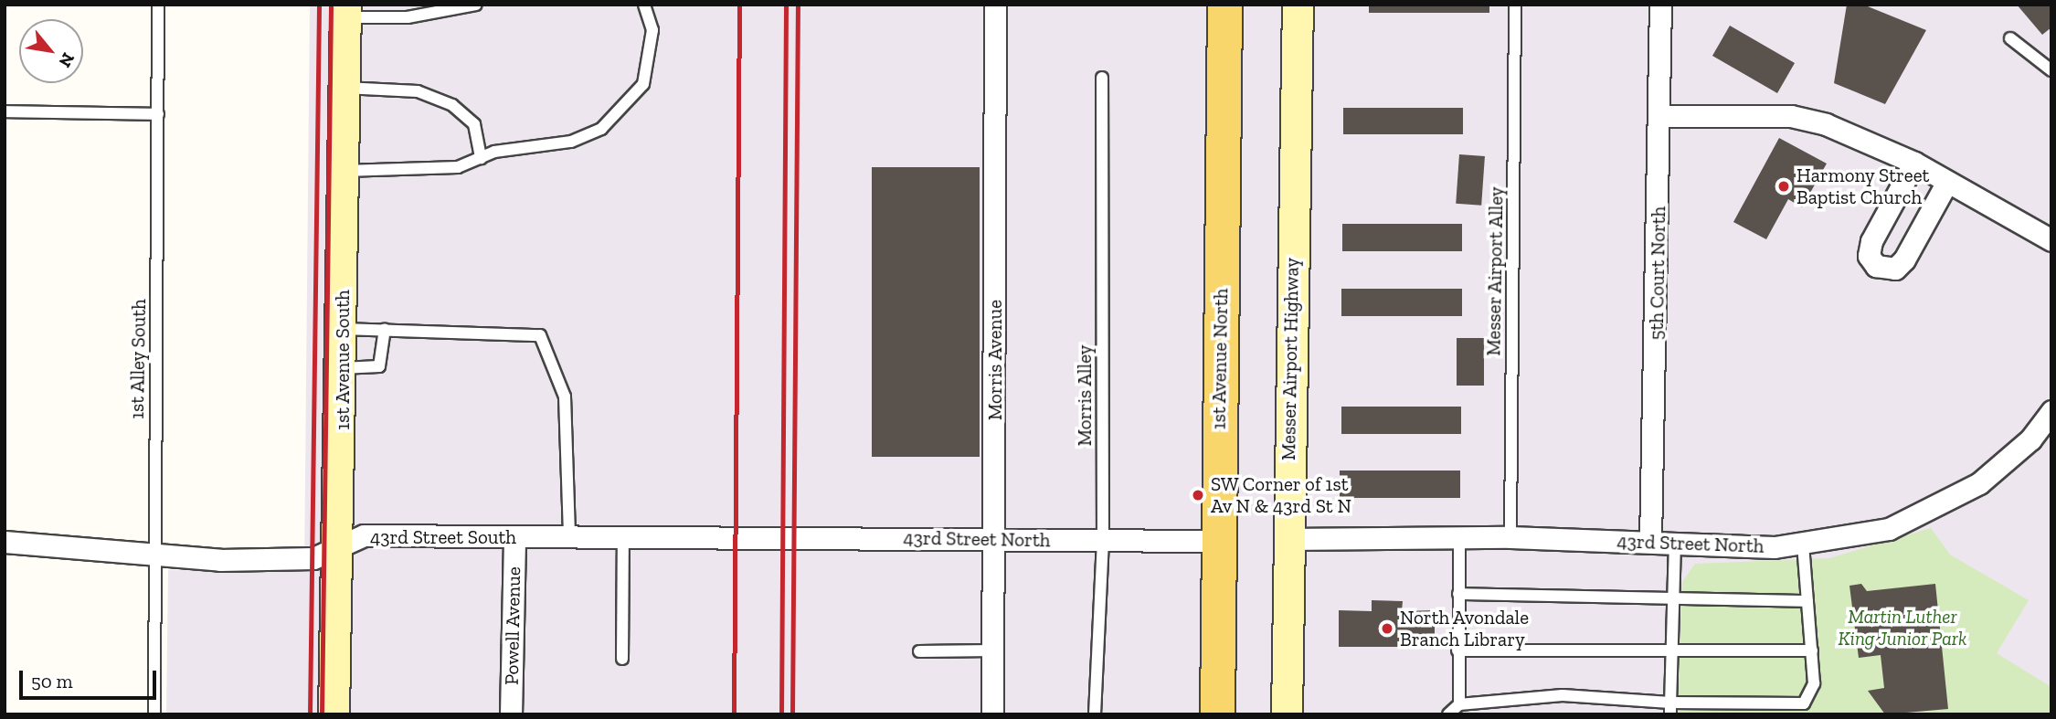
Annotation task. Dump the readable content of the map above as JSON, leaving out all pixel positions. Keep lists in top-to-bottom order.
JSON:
{
  "streets": {
    "main road": ["1st Avenue North", "Messer Airport Highway", "1st Avenue South"],
    "street": [
      "5th Court North",
      "Morris Avenue",
      "43rd Street South",
      "43rd Street North",
      "Powell Avenue"
    ],
    "lane": ["Messer Airport Alley", "1st Alley South", "Morris Alley"]
  },
  "crossings": [
    ["Messer Airport Alley", "43rd Street North"],
    ["5th Court North", "43rd Street North"],
    ["1st Alley South", "43rd Street South"],
    ["1st Avenue North", "43rd Street North"],
    ["Messer Airport Highway", "43rd Street North"],
    ["1st Avenue South", "43rd Street South"],
    ["Morris Avenue", "43rd Street North"],
    ["Morris Alley", "43rd Street North"],
    ["43rd Street South", "43rd Street North"],
    ["43rd Street South", "Powell Avenue"]
  ],
  "parks": ["Martin Luther King Junior Park"],
  "places": ["Harmony Street Baptist Church", "SW Corner of 1st Av N & 43rd St N", "North Avondale Branch Library"],
  "scale_bar": "50 m",
  "north": "bottom right"
}
